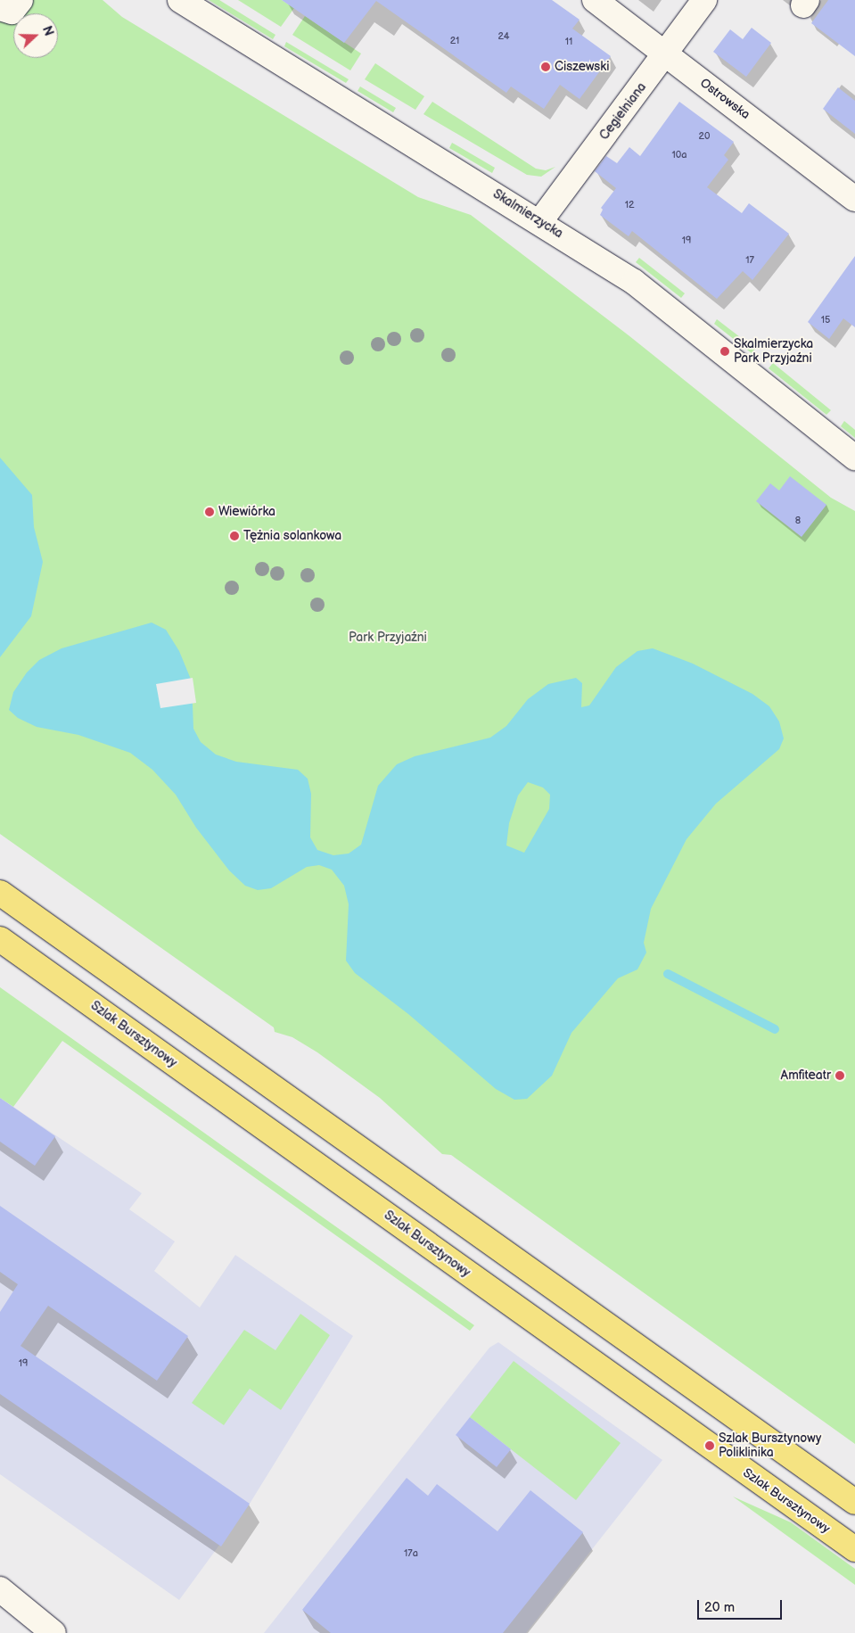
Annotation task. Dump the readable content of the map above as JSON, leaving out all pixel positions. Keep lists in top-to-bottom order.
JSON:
{
  "streets": {
    "main road": ["Szlak Bursztynowy"],
    "street": ["Ostrowska", "Cegielniana", "Skalmierzycka"]
  },
  "crossings": [
    ["Ostrowska", "Cegielniana"],
    ["Cegielniana", "Skalmierzycka"]
  ],
  "parks": ["Park Przyjaźni"],
  "places": [
    "Ciszewski",
    "Skalmierzycka Park Przyjaźni",
    "Wiewiórka",
    "Tężnia solankowa",
    "Amfiteatr",
    "Szlak Bursztynowy Poliklinika"
  ],
  "house_numbers": [
    "24",
    "21",
    "11",
    "20",
    "10a",
    "12",
    "19",
    "17",
    "15",
    "8",
    "19",
    "17a"
  ],
  "scale_bar": "20 m",
  "north": "right"
}
